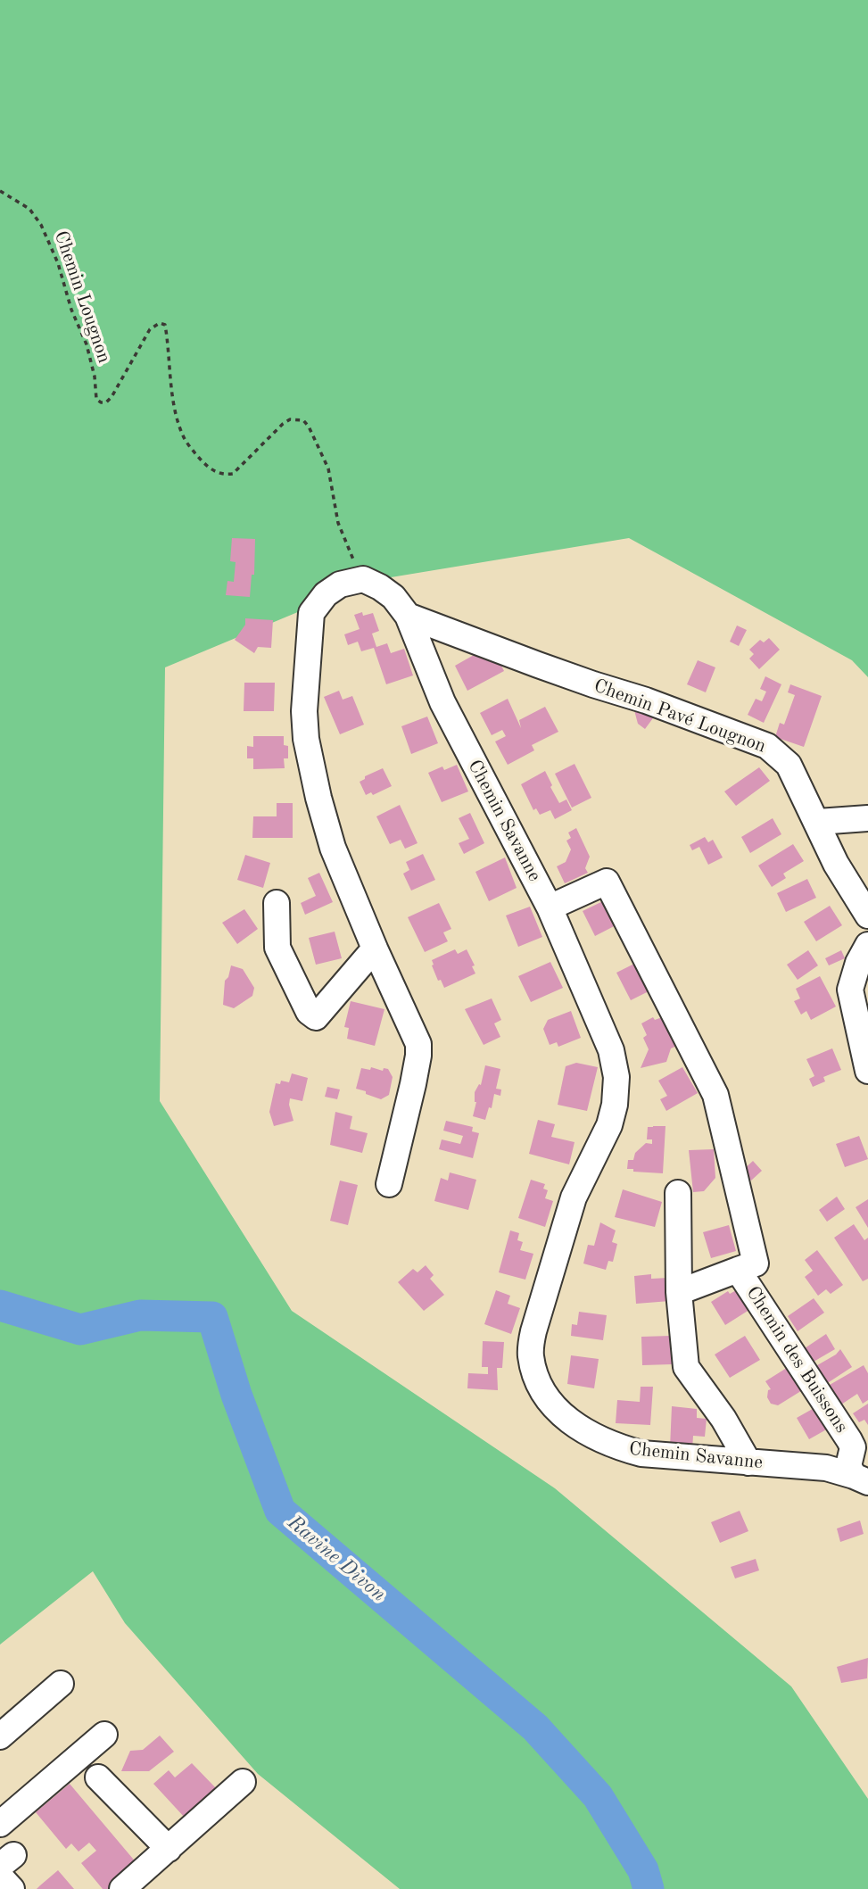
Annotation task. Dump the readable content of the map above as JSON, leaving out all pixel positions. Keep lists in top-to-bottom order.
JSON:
{
  "streets": {
    "street": ["Chemin Pavé Lougnon", "Chemin Savanne", "Chemin des Buissons"],
    "path": ["Chemin Lougnon"]
  },
  "crossings": [
    ["Chemin Lougnon", "Chemin Savanne"],
    ["Chemin Pavé Lougnon", "Chemin Savanne"],
    ["Chemin Savanne", "Chemin des Buissons"]
  ],
  "water": ["Ravine Divon"]
}
